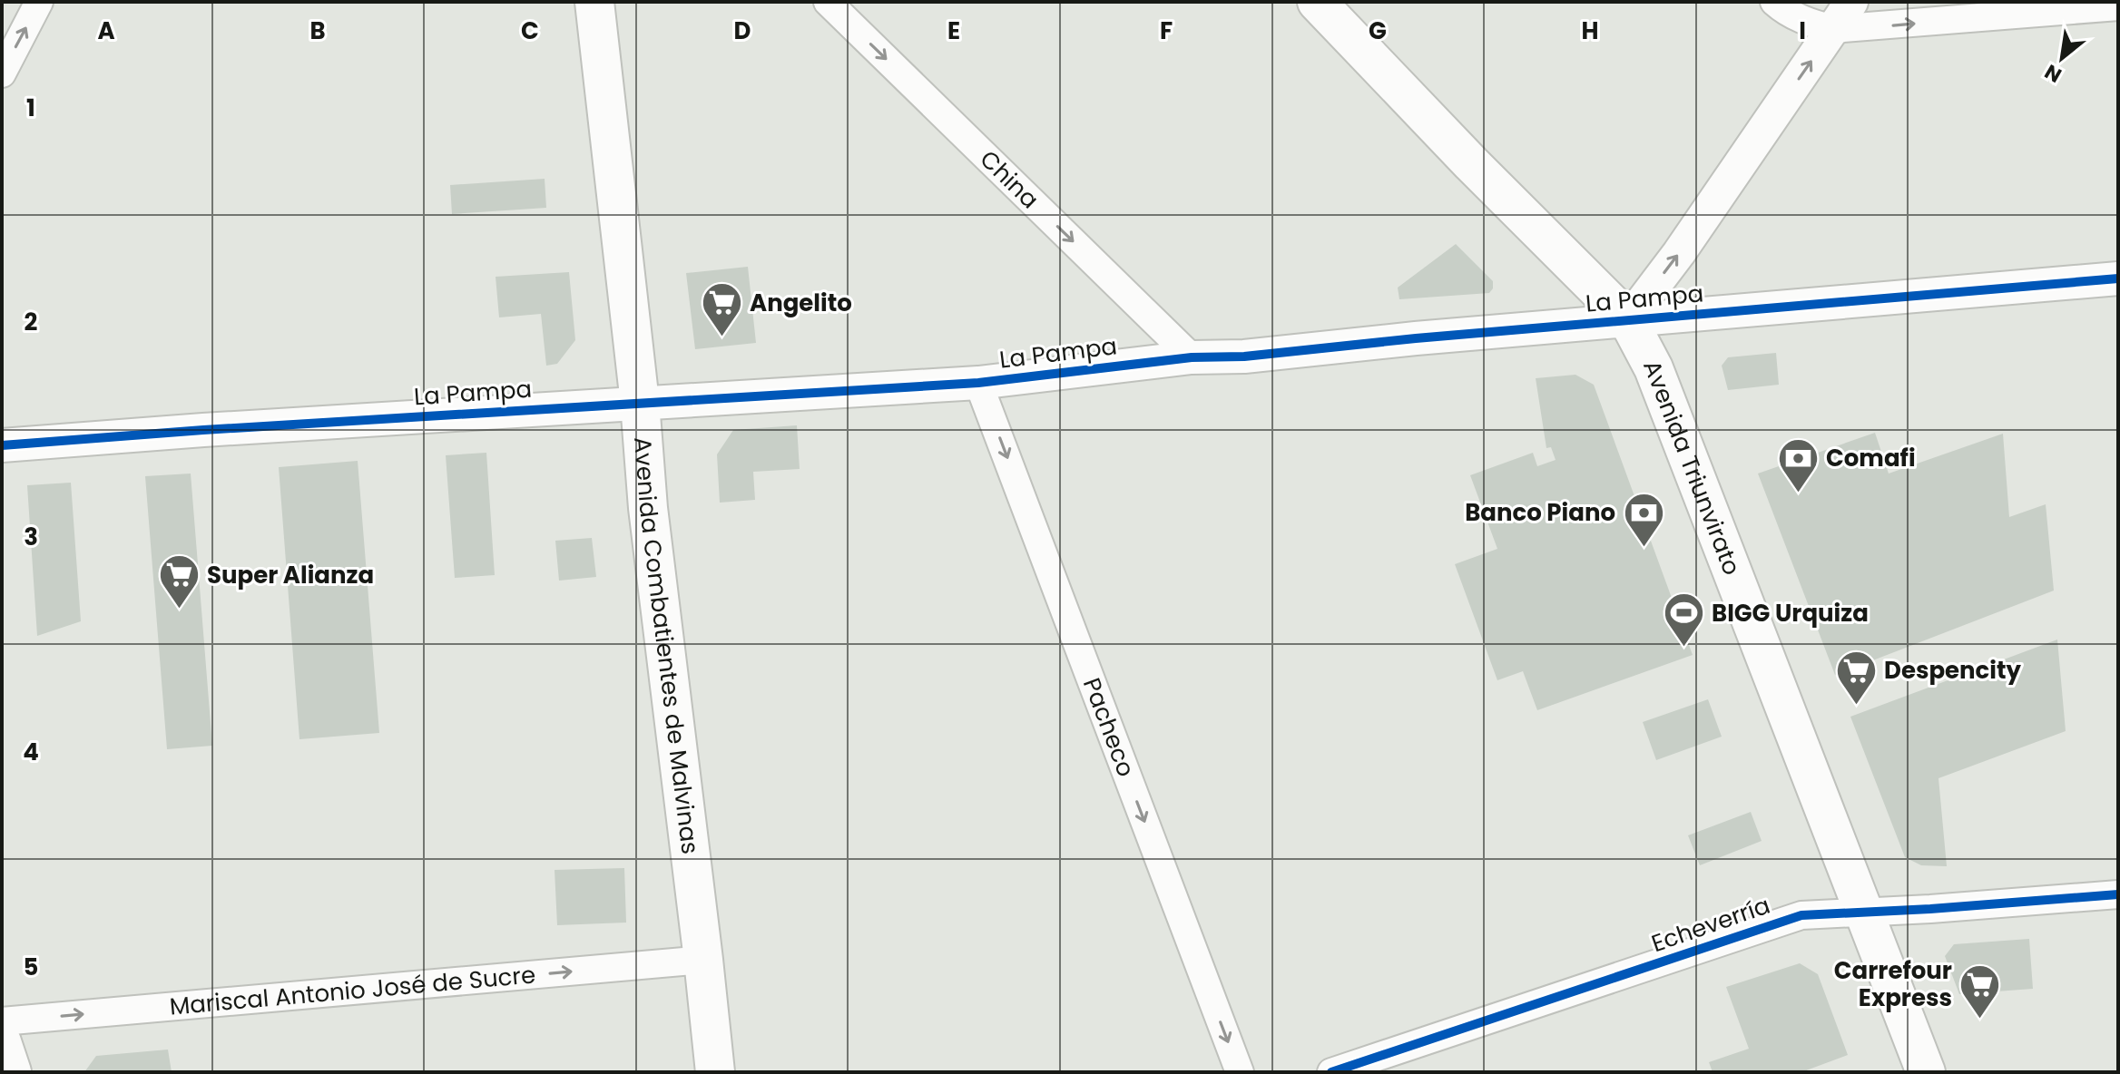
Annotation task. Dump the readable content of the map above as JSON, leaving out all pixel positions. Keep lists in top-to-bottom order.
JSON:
{
  "streets": {
    "main road": ["Avenida Triunvirato", "Avenida Combatientes de Malvinas"],
    "street": [
      "China",
      "La Pampa",
      "Pacheco",
      "Echeverría",
      "Mariscal Antonio José de Sucre"
    ]
  },
  "crossings": [
    ["China", "La Pampa"],
    ["La Pampa", "Avenida Triunvirato"],
    ["La Pampa", "Avenida Combatientes de Malvinas"],
    ["La Pampa", "Pacheco"],
    ["Avenida Triunvirato", "Echeverría"],
    ["Avenida Combatientes de Malvinas", "Mariscal Antonio José de Sucre"]
  ],
  "one_way": ["China", "Pacheco", "Mariscal Antonio José de Sucre"],
  "places": {
    "supermarket": [
      "Angelito",
      "Super Alianza",
      "Despencity",
      "Carrefour Express"
    ],
    "bank": ["Comafi", "Banco Piano"],
    "sports": ["BIGG Urquiza"]
  },
  "north": "bottom left",
  "grid": {
    "columns": [
      "A",
      "B",
      "C",
      "D",
      "E",
      "F",
      "G",
      "H",
      "I"
    ],
    "rows": [
      "1",
      "2",
      "3",
      "4",
      "5"
    ]
  }
}
